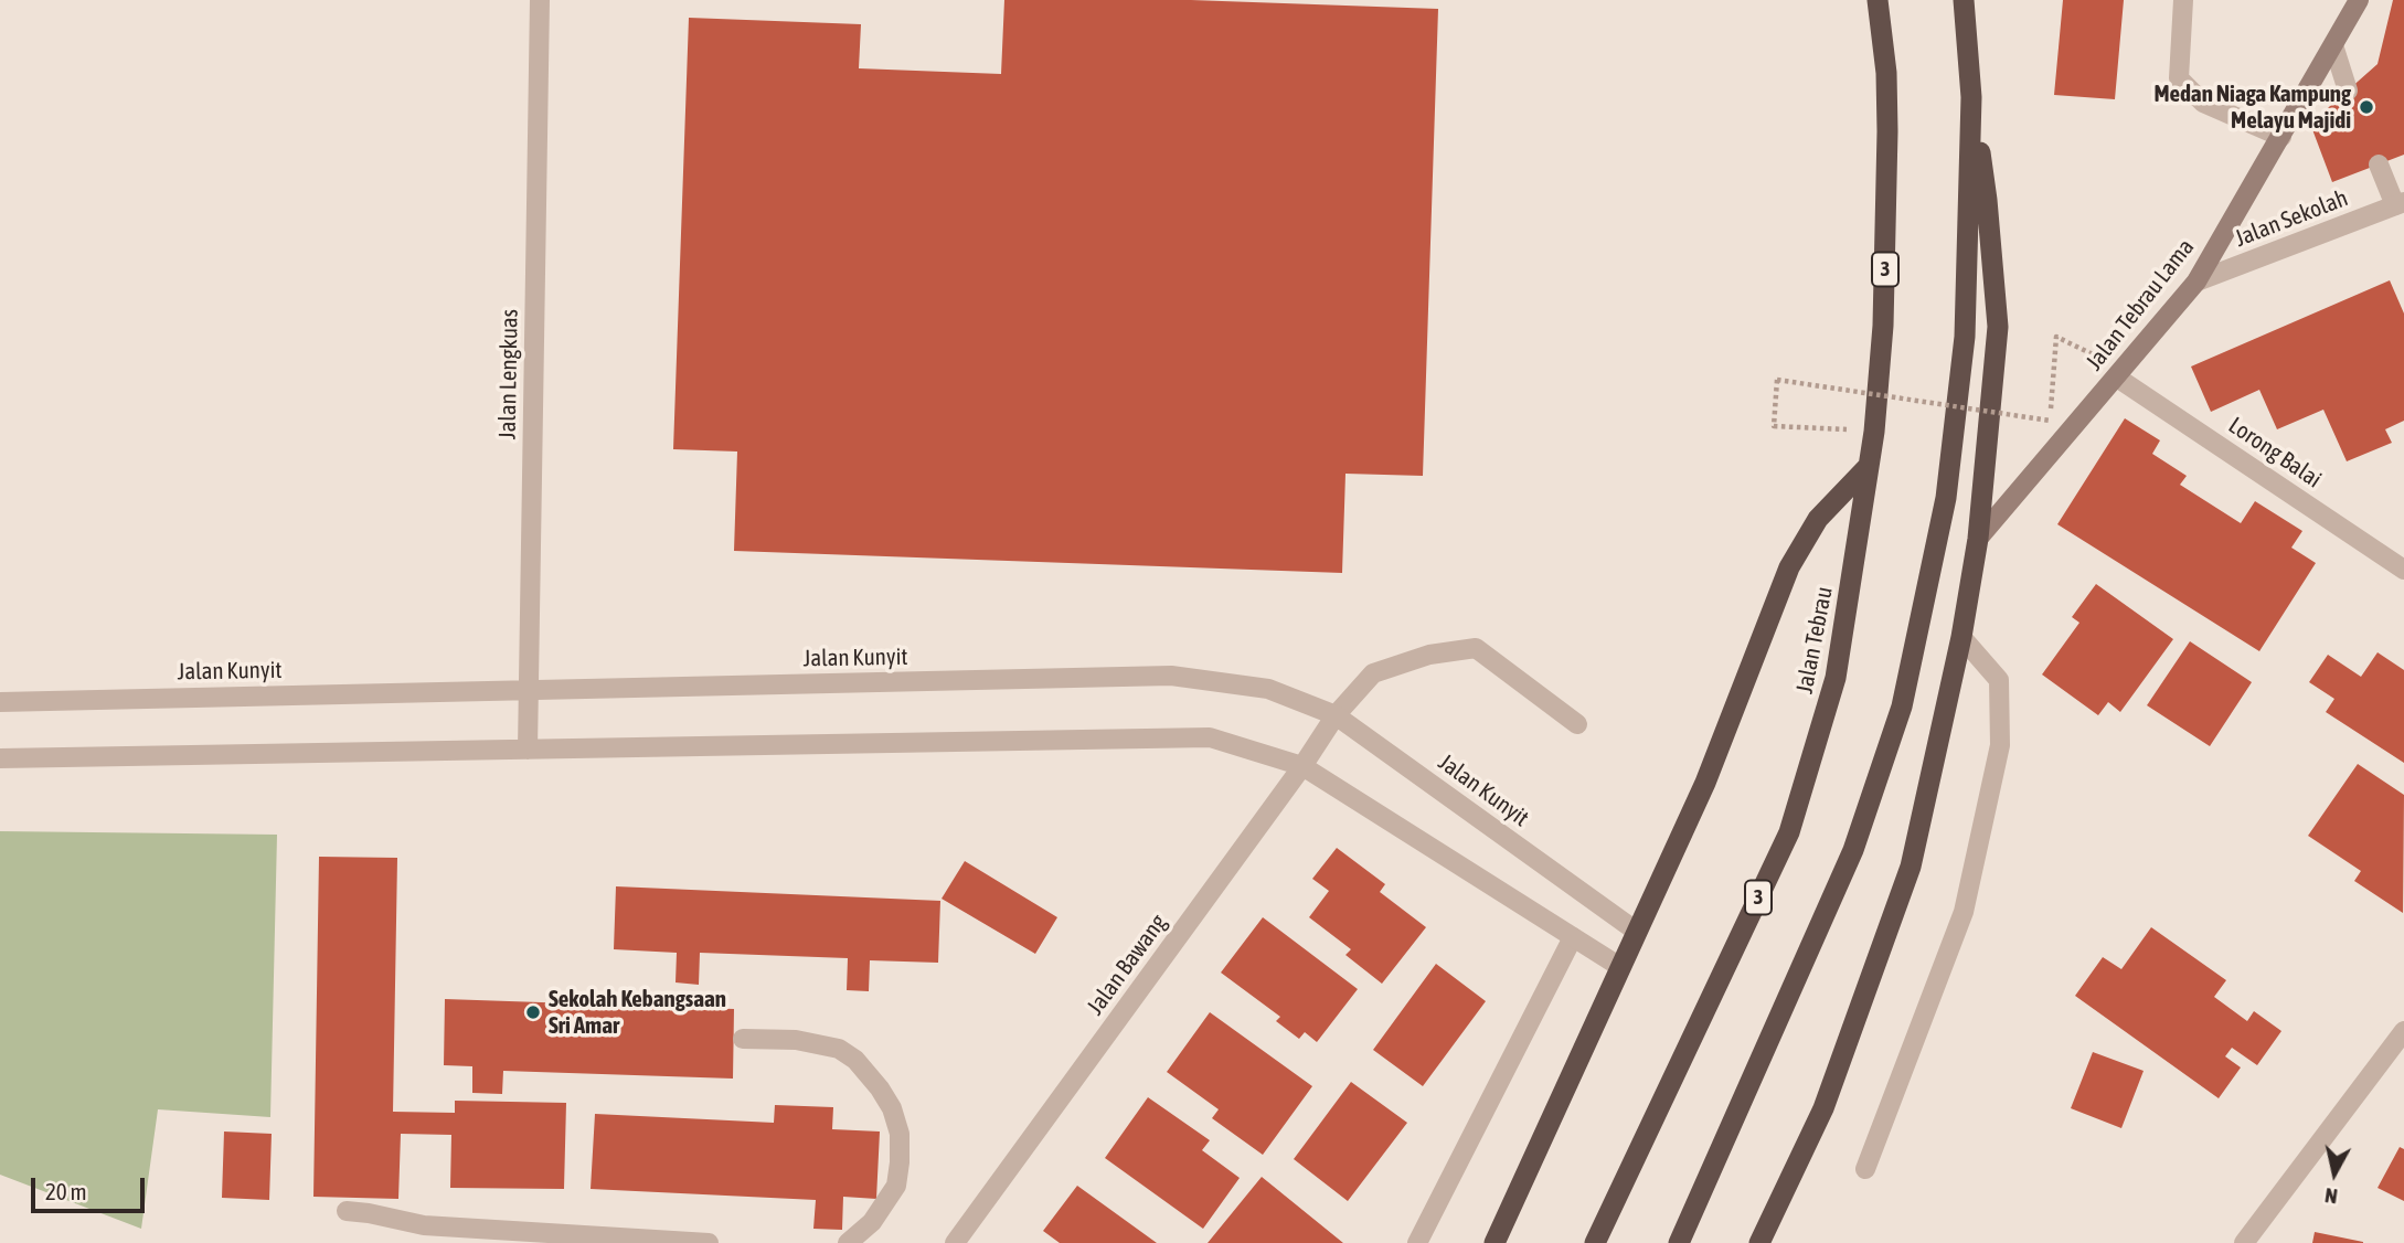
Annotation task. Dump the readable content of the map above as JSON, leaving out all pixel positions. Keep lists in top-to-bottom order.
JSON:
{
  "streets": {
    "highway": ["3", "Jalan Tebrau"],
    "main road": ["Jalan Tebrau Lama"],
    "street": [
      "Jalan Sekolah",
      "Jalan Lengkuas",
      "Lorong Balai",
      "Jalan Kunyit",
      "Jalan Bawang"
    ]
  },
  "crossings": [
    ["Jalan Sekolah", "Jalan Tebrau Lama"],
    ["Jalan Tebrau Lama", "Lorong Balai"],
    ["Jalan Lengkuas", "Jalan Kunyit"],
    ["Jalan Kunyit", "Jalan Bawang"]
  ],
  "places": ["Medan Niaga Kampung Melayu Majidi", "Sekolah Kebangsaan Sri Amar"],
  "scale_bar": "20 m",
  "north": "bottom"
}
